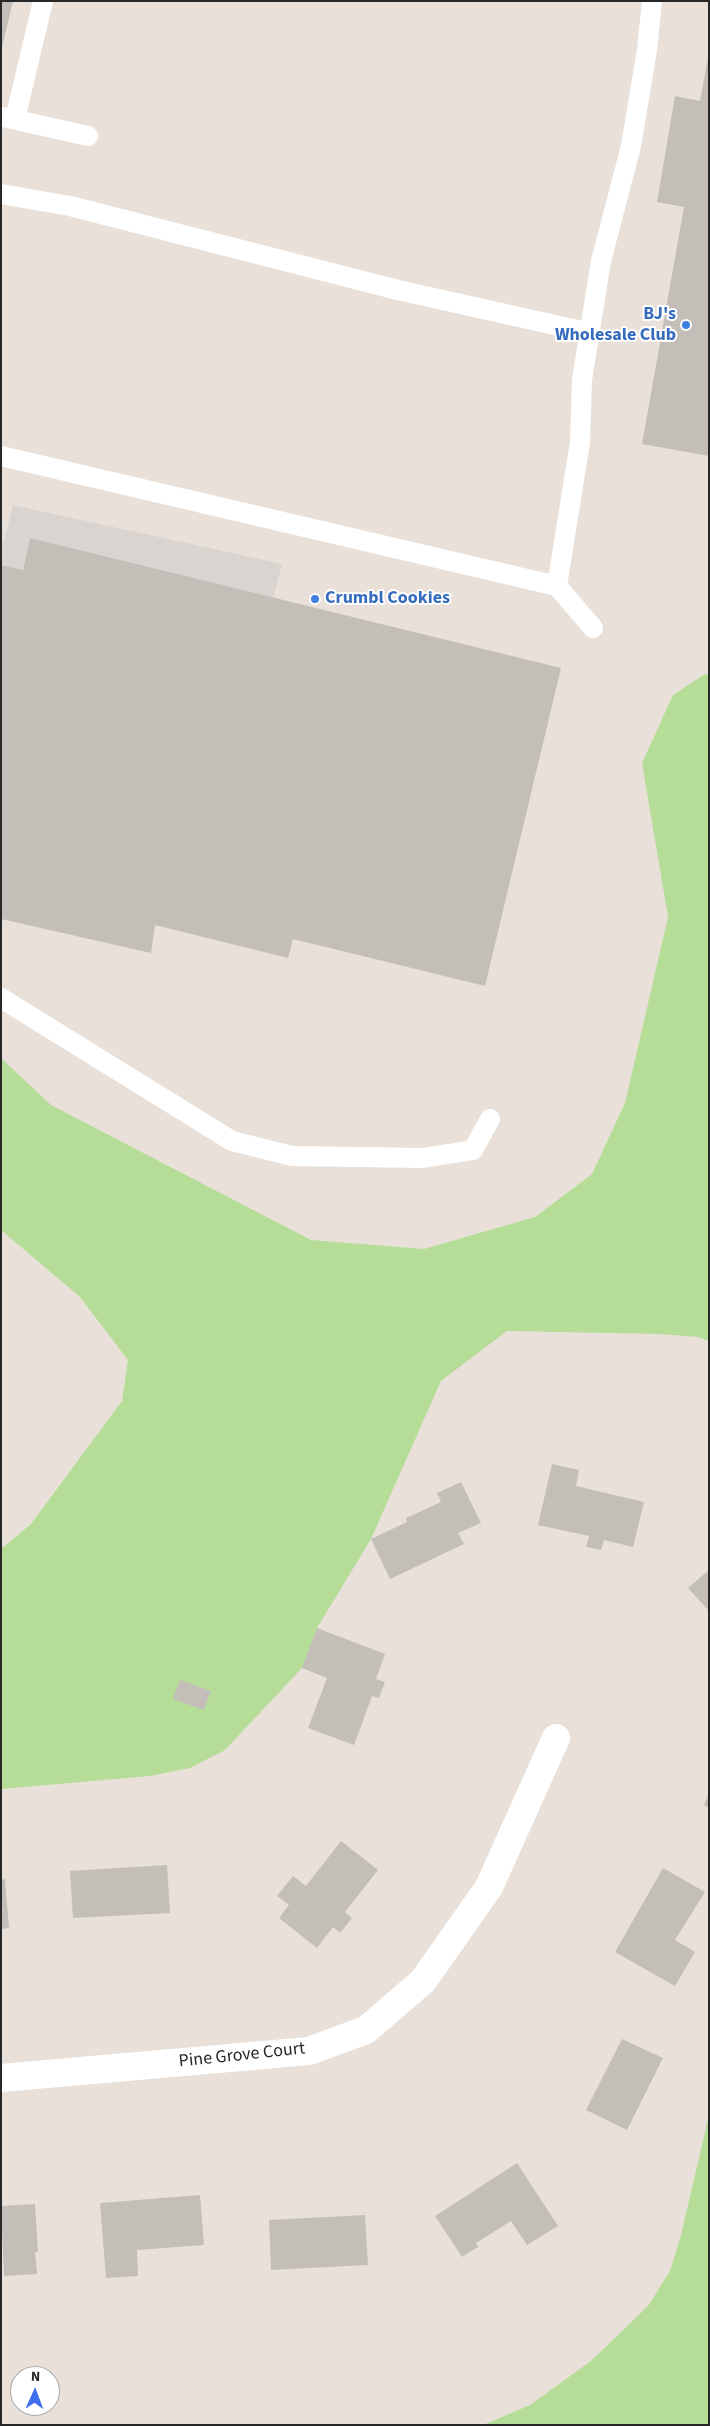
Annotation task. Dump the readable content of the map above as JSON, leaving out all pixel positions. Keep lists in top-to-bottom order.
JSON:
{
  "streets": {
    "street": ["Pine Grove Court"]
  },
  "places": ["BJ's Wholesale Club", "Crumbl Cookies"],
  "north": "top"
}
